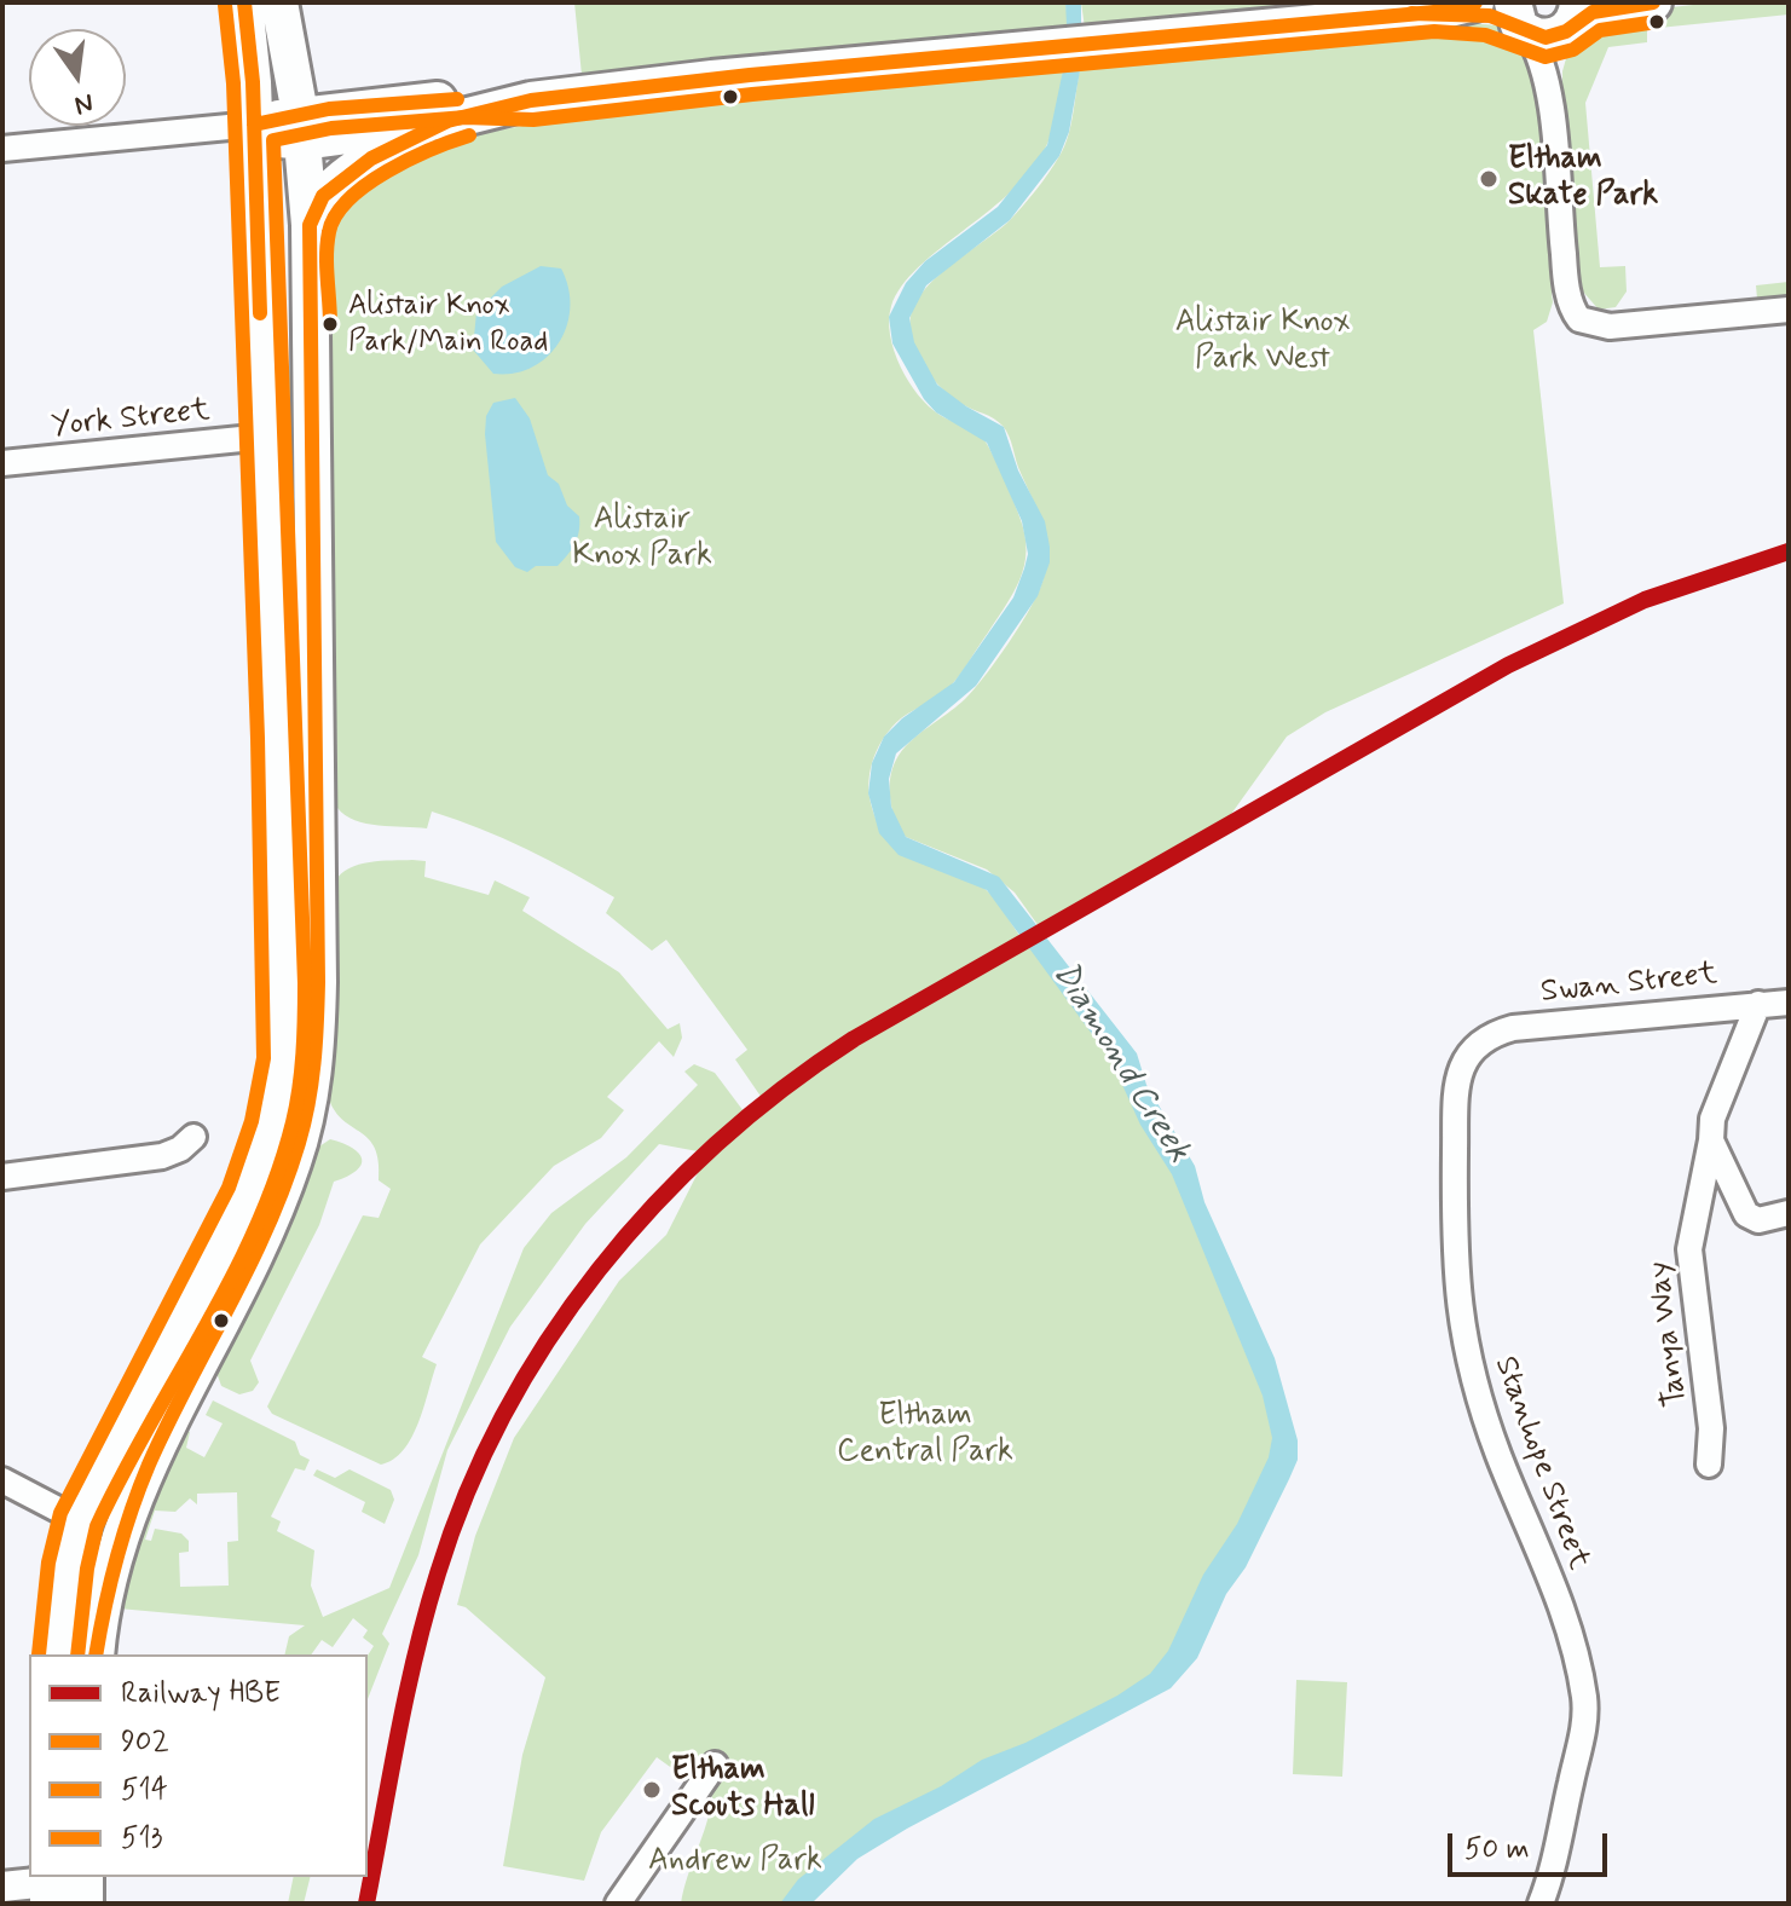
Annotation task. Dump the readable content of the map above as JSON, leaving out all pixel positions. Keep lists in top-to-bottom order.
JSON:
{
  "streets": {
    "street": [
      "York Street",
      "Swan Street",
      "Tanya Way",
      "Stanhope Street"
    ]
  },
  "crossings": [
    ["Swan Street", "Tanya Way"],
    ["Swan Street", "Stanhope Street"]
  ],
  "water": ["Diamond Creek"],
  "parks": [
    "Alistair Knox Park West",
    "Alistair Knox Park",
    "Eltham Central Park",
    "Andrew Park"
  ],
  "places": ["Eltham Skate Park", "Alistair Knox Park/Main Road", "Eltham Scouts Hall"],
  "lines": [
    "transit line 902",
    "transit line 513",
    "transit line 514",
    "rail line HBE"
  ],
  "legend": [
    "Railway HBE",
    "902",
    "514",
    "513"
  ],
  "scale_bar": "50 m",
  "north": "bottom"
}
